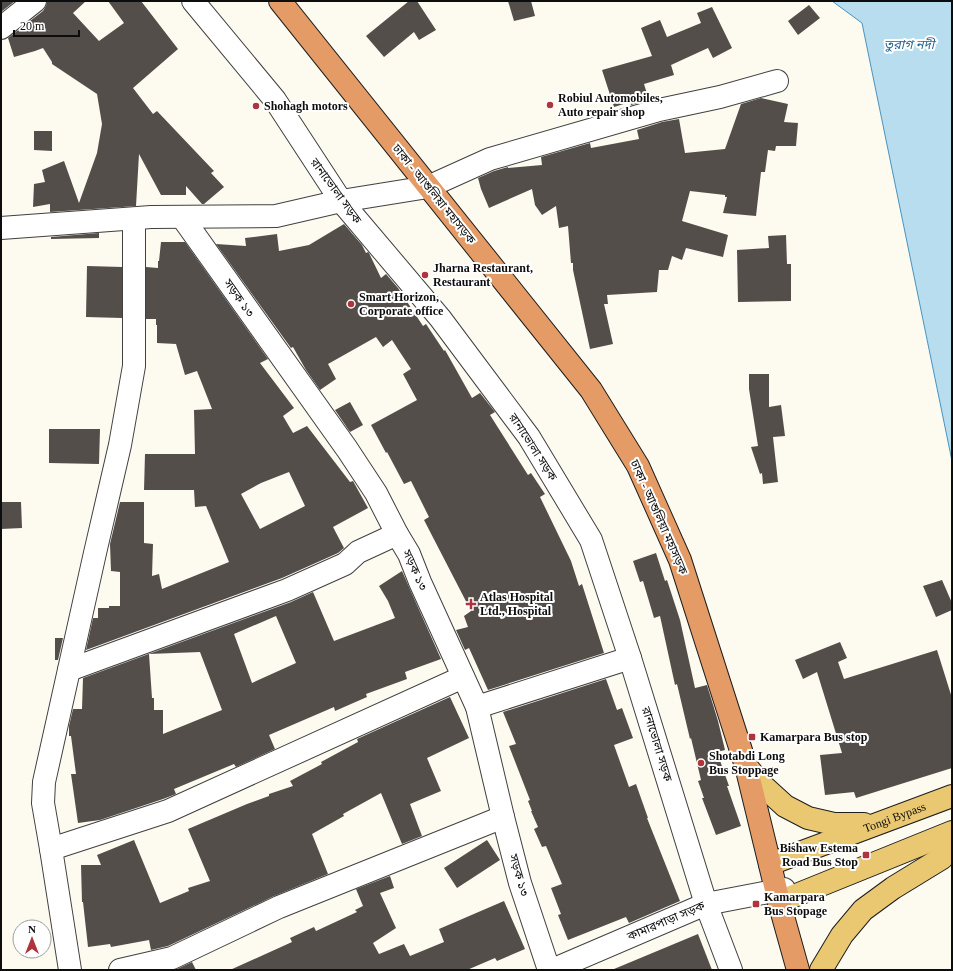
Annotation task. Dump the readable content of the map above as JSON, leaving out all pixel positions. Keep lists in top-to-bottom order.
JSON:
{
  "streets": {
    "highway": ["ঢাকা - আশুলিয়া মহাসড়ক"],
    "main road": ["Tongi Bypass"],
    "street": ["রানাভোলা সড়ক", "সড়ক ১৩", "কামারপাড়া সড়ক"]
  },
  "crossings": [
    ["রানাভোলা সড়ক", "কামারপাড়া সড়ক"],
    ["ঢাকা - আশুলিয়া মহাসড়ক", "Tongi Bypass"],
    ["ঢাকা - আশুলিয়া মহাসড়ক", "কামারপাড়া সড়ক"],
    ["সড়ক ১৩", "কামারপাড়া সড়ক"]
  ],
  "water": ["তুরাগ নদী"],
  "places": {
    "other": [
      "Robiul Automobiles, Auto repair shop",
      "Shohagh motors",
      "Jharna Restaurant, Restaurant",
      "Smart Horizon, Corporate office",
      "Shotabdi Long Bus Stoppage"
    ],
    "health": ["Atlas Hospital Ltd., Hospital"],
    "transit": ["Kamarpara Bus stop", "Bishaw Estema Road Bus Stop", "Kamarpara Bus Stopage"]
  },
  "scale_bar": "20 m",
  "north": "top"
}
